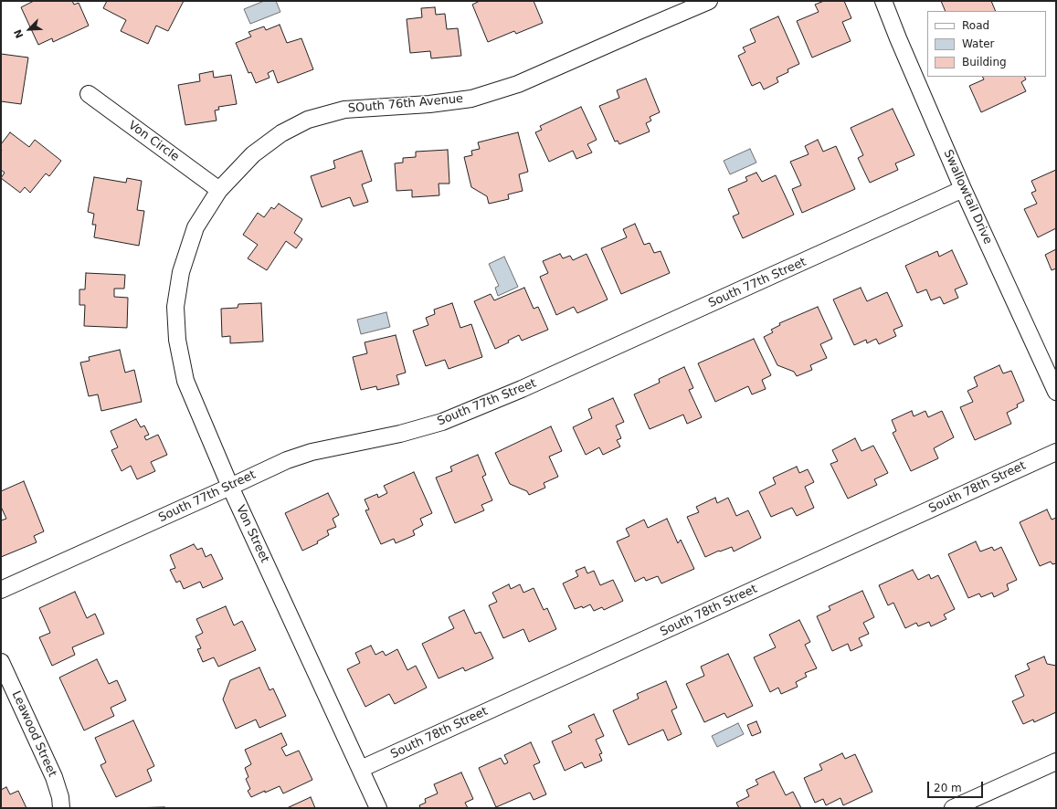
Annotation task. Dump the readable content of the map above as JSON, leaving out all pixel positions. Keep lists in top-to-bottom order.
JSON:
{
  "streets": {
    "street": [
      "SOuth 76th Avenue",
      "Von Circle",
      "Swallowtail Drive",
      "South 77th Street",
      "South 78th Street",
      "Von Street",
      "Leawood Street"
    ]
  },
  "crossings": [
    ["SOuth 76th Avenue", "Von Circle"],
    ["SOuth 76th Avenue", "Von Street"],
    ["Von Circle", "Von Street"],
    ["Swallowtail Drive", "South 77th Street"],
    ["South 77th Street", "Von Street"],
    ["South 78th Street", "Von Street"]
  ],
  "legend": ["Road", "Water", "Building"],
  "scale_bar": "20 m",
  "north": "bottom left"
}
